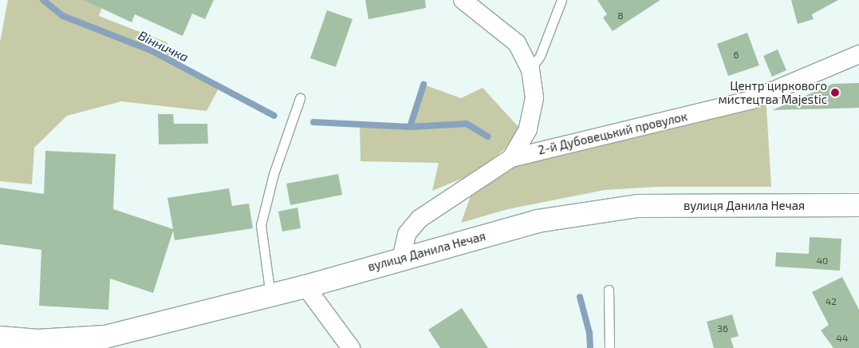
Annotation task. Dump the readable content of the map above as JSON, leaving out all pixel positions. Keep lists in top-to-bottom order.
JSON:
{
  "streets": {
    "main road": ["вулиця Данила Нечая"],
    "street": ["2-й Дубовецький провулок"]
  },
  "crossings": [
    ["2-й Дубовецький провулок", "вулиця Данила Нечая"]
  ],
  "water": ["Вінничка"],
  "places": ["Центр циркового мистецтва Majestic"],
  "house_numbers": [
    "8",
    "6",
    "40",
    "42",
    "36",
    "44"
  ]
}
